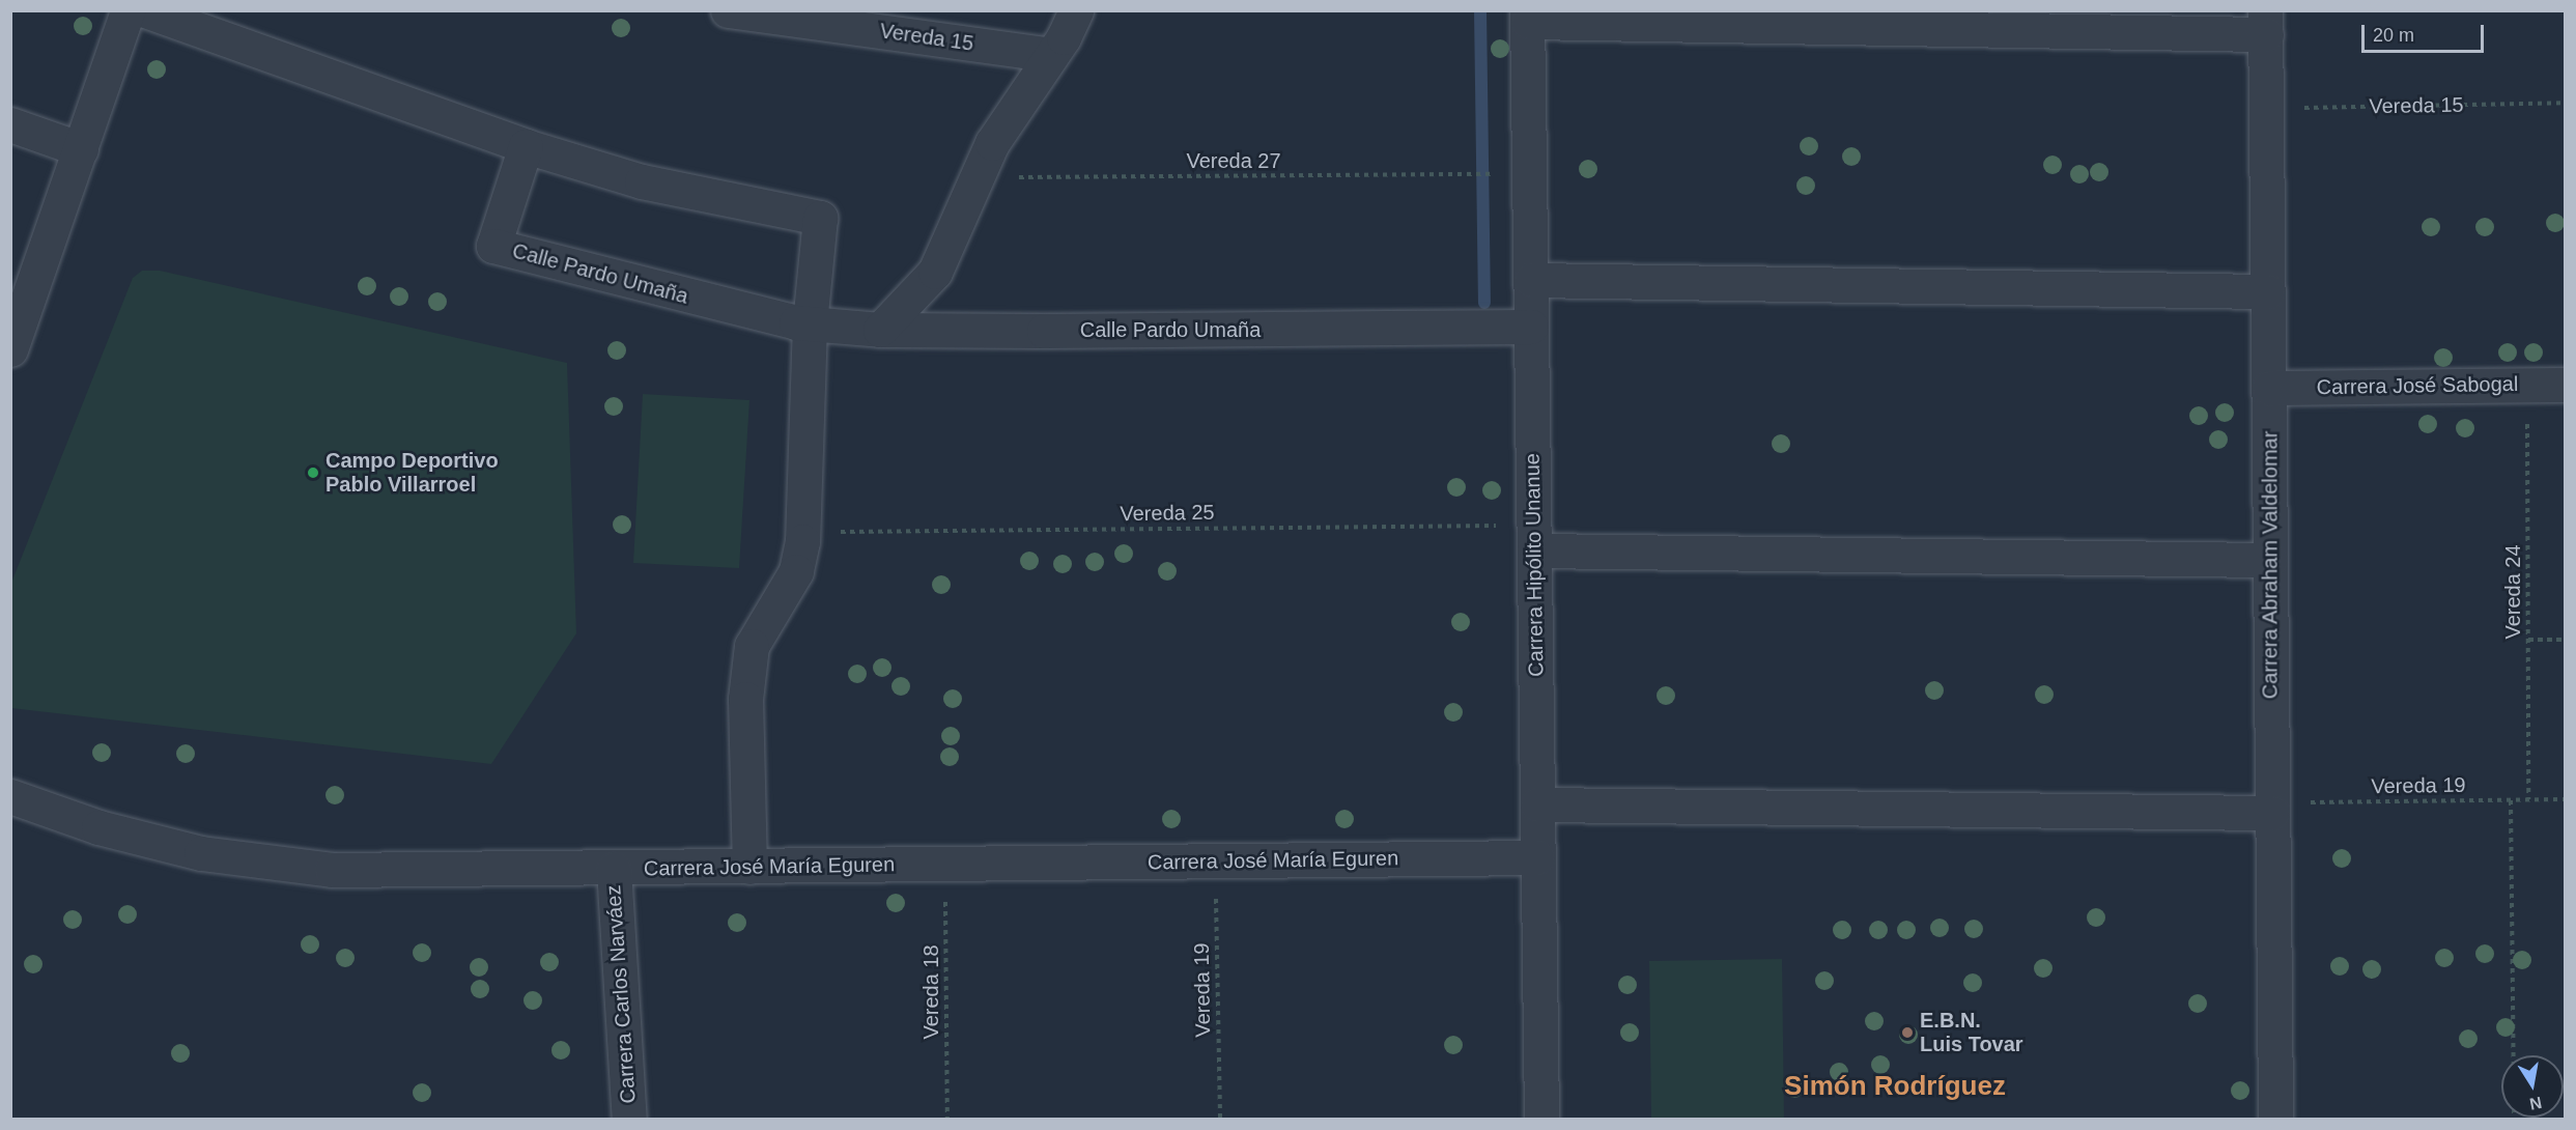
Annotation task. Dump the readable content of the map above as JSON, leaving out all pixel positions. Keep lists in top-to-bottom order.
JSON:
{
  "streets": {
    "street": [
      "Vereda 15",
      "Calle Pardo Umaña",
      "Carrera José Sabogal",
      "Carrera Hipólito Unanue",
      "Carrera Abraham Valdelomar",
      "Carrera José María Eguren",
      "Carrera Carlos Narváez"
    ],
    "path": [
      "Vereda 27",
      "Vereda 25",
      "Vereda 24",
      "Vereda 19",
      "Vereda 18"
    ]
  },
  "crossings": [
    ["Vereda 15", "Carrera Abraham Valdelomar"],
    ["Calle Pardo Umaña", "Carrera Hipólito Unanue"],
    ["Carrera José Sabogal", "Carrera Abraham Valdelomar"],
    ["Carrera José Sabogal", "Vereda 24"],
    ["Vereda 25", "Carrera Hipólito Unanue"],
    ["Carrera Hipólito Unanue", "Carrera José María Eguren"],
    ["Carrera Abraham Valdelomar", "Vereda 19"],
    ["Vereda 24", "Vereda 19"],
    ["Vereda 19", "Carrera José María Eguren"],
    ["Carrera José María Eguren", "Vereda 18"],
    ["Carrera José María Eguren", "Carrera Carlos Narváez"]
  ],
  "districts": ["Simón Rodríguez"],
  "places": ["Campo Deportivo Pablo Villarroel", "E.B.N. Luis Tovar"],
  "scale_bar": "20 m",
  "north": "bottom"
}
